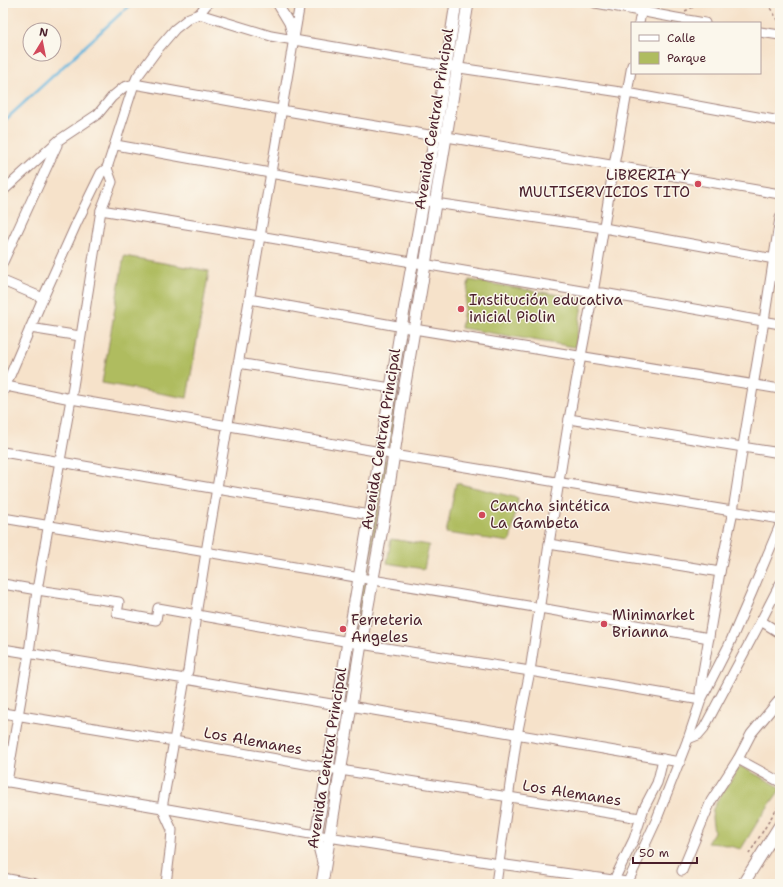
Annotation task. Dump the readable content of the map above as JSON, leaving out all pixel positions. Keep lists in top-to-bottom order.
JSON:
{
  "streets": {
    "street": ["Avenida Central Principal", "Los Alemanes"]
  },
  "crossings": [
    ["Avenida Central Principal", "Los Alemanes"]
  ],
  "places": [
    "LiBRERIA Y MULTISERVICIOS TITO",
    "Institución educativa inicial Piolin",
    "Cancha sintética La Gambeta",
    "Minimarket Brianna",
    "Ferreteria Angeles"
  ],
  "legend": ["Calle", "Parque"],
  "scale_bar": "50 m",
  "north": "top"
}
